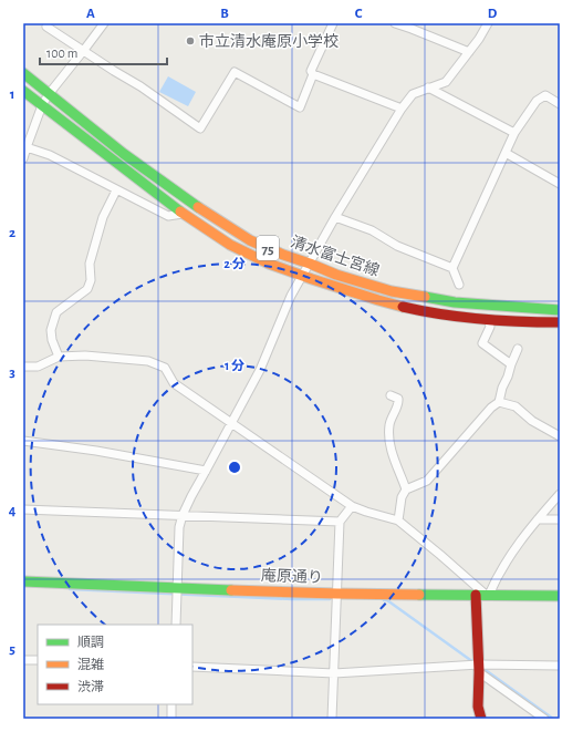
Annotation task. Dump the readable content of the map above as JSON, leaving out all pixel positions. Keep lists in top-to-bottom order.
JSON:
{
  "streets": {
    "main road": ["75", "清水富士宮線", "庵原通り"]
  },
  "places": ["市立清水庵原小学校"],
  "legend": ["順調", "混雑", "渋滞"],
  "scale_bar": "100 m",
  "grid": {
    "columns": [
      "A",
      "B",
      "C",
      "D"
    ],
    "rows": [
      "1",
      "2",
      "3",
      "4",
      "5"
    ]
  },
  "rings": ["2 分", "1 分"]
}
